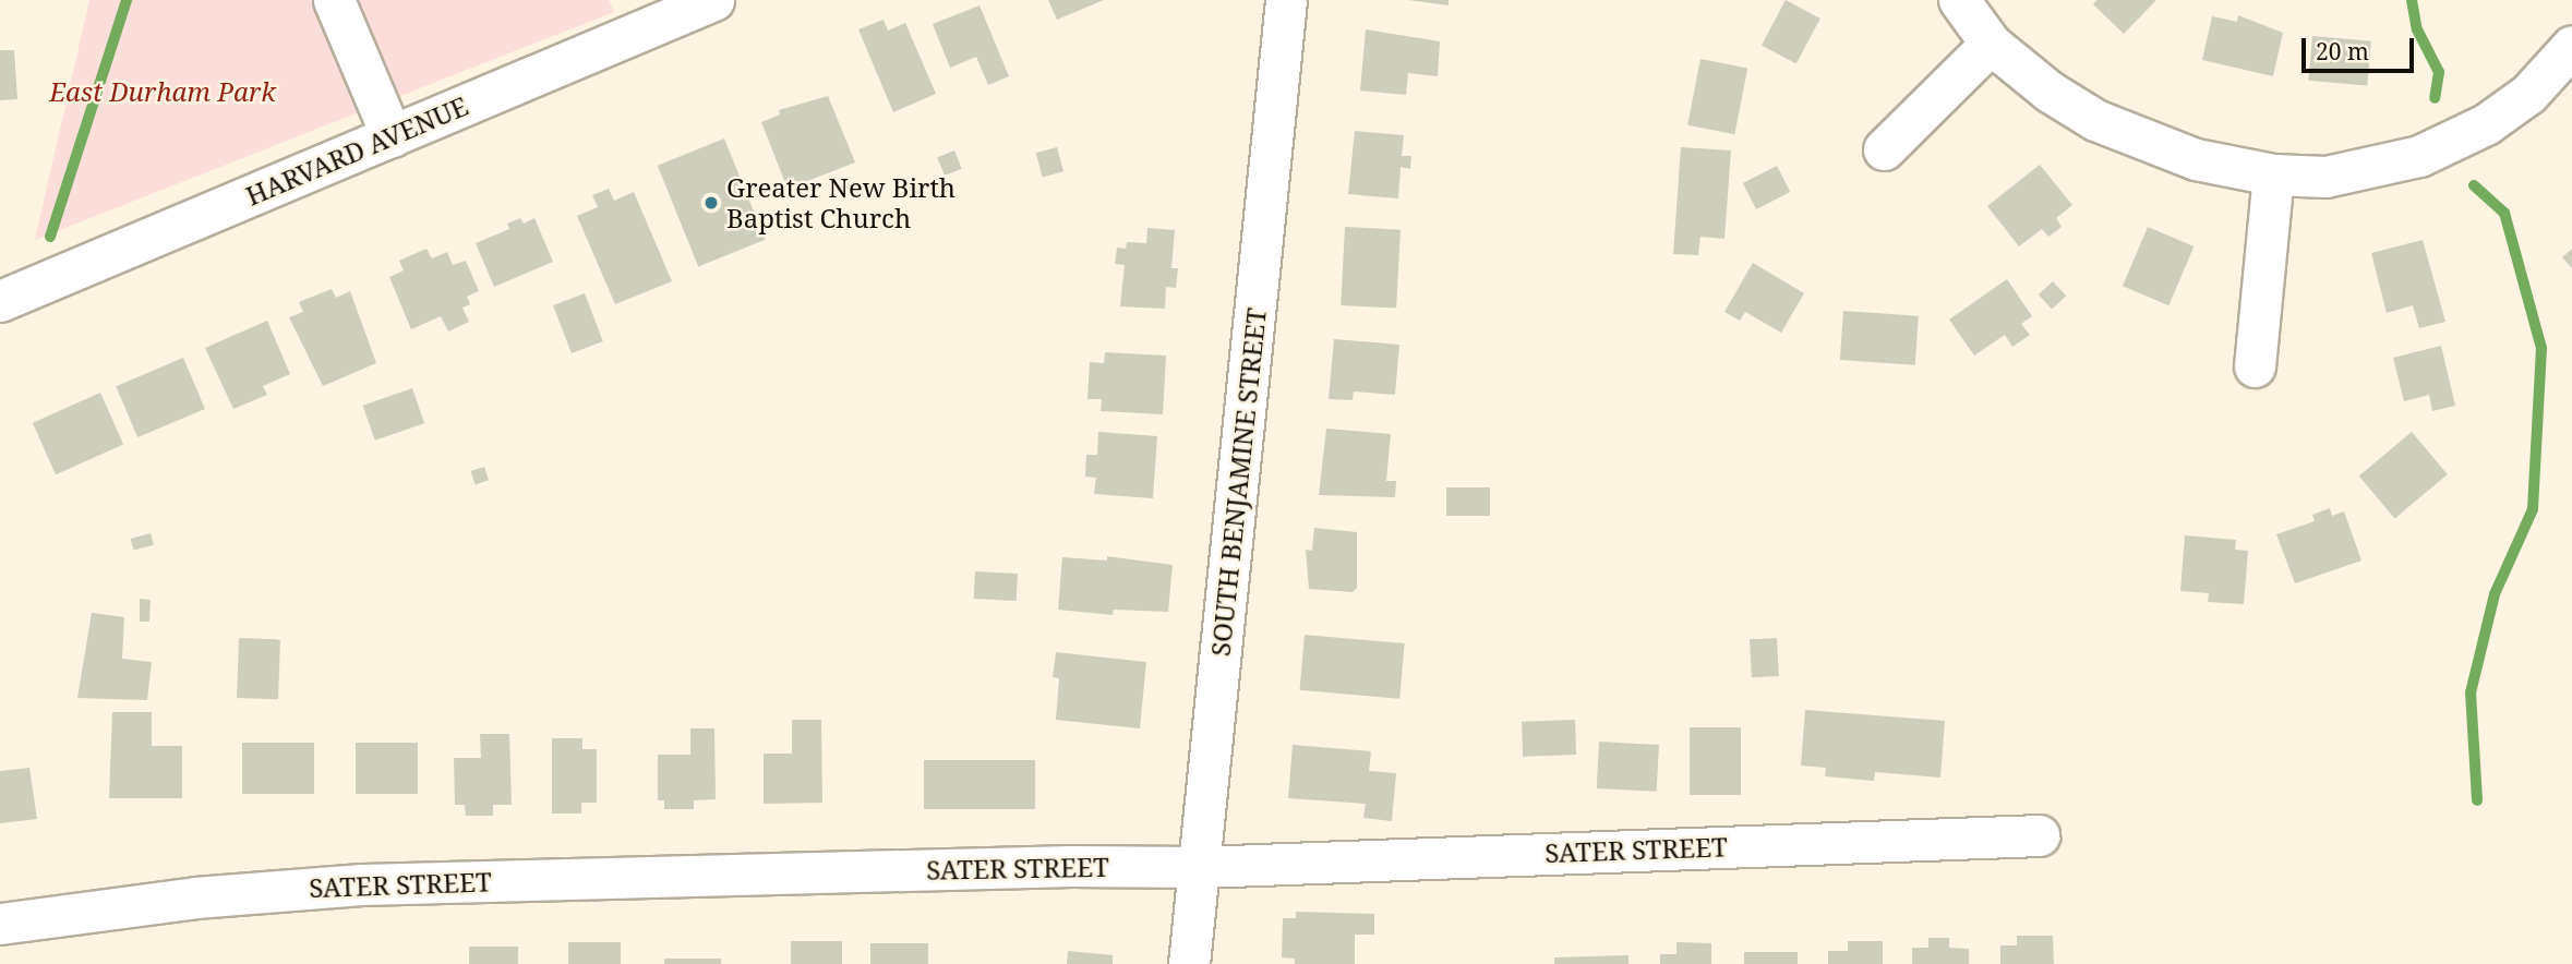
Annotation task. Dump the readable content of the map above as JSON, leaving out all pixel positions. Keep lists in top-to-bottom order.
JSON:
{
  "streets": {
    "street": ["HARVARD AVENUE", "SOUTH BENJAMINE STREET", "SATER STREET"]
  },
  "crossings": [
    ["SOUTH BENJAMINE STREET", "SATER STREET"]
  ],
  "parks": ["East Durham Park"],
  "places": ["Greater New Birth Baptist Church"],
  "scale_bar": "20 m"
}
